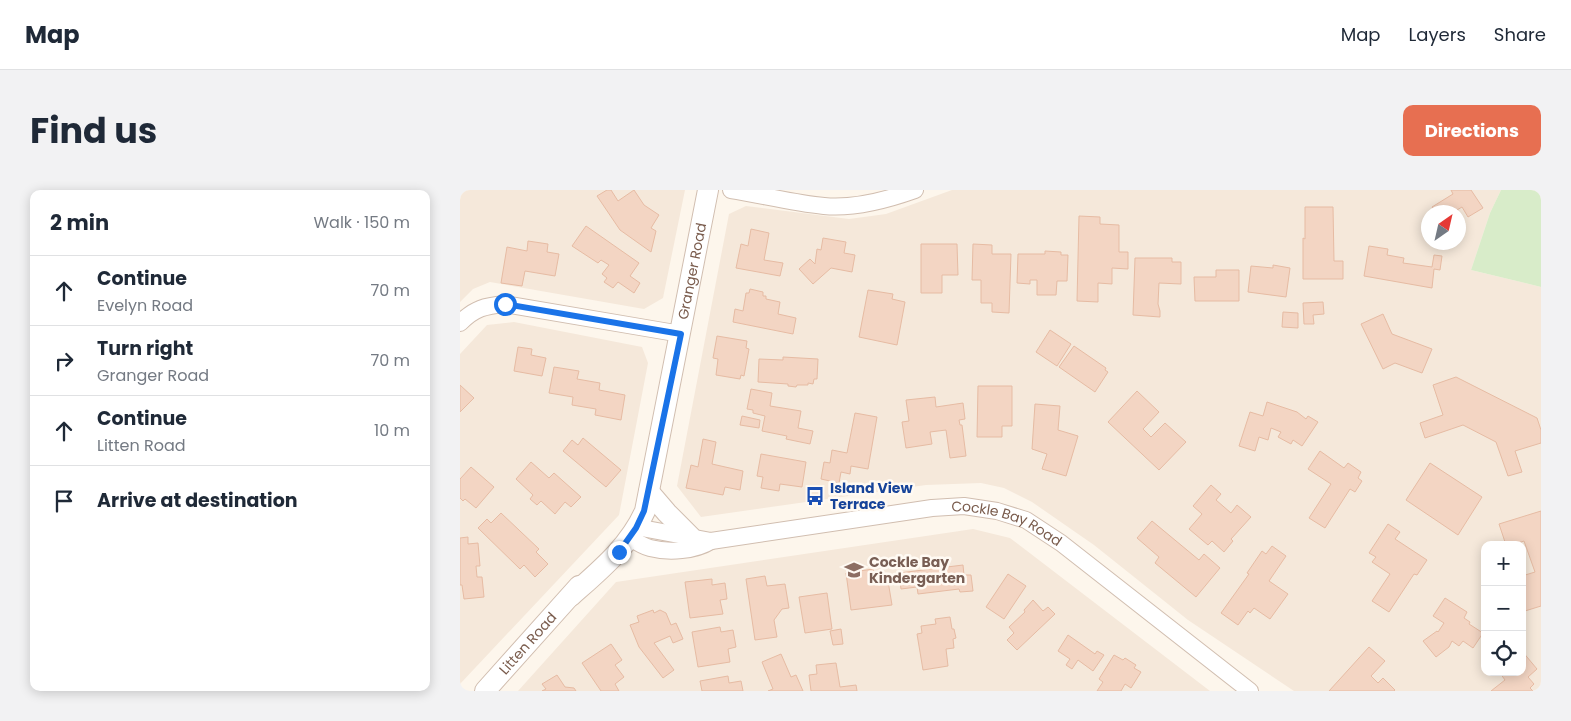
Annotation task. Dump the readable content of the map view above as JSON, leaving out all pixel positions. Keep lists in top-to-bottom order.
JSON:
{
  "streets": {
    "street": ["Granger Road", "Cockle Bay Road", "Litten Road"]
  },
  "crossings": [
    ["Granger Road", "Cockle Bay Road"],
    ["Granger Road", "Litten Road"],
    ["Cockle Bay Road", "Litten Road"]
  ],
  "places": {
    "bus stop": ["Island View Terrace"],
    "school or university": ["Cockle Bay Kindergarten"]
  },
  "north": "top right",
  "page": {
    "header": "Map",
    "nav": ["Map", "Layers", "Share"],
    "title": "Find us",
    "buttons": "Directions",
    "heading": ["2 min", "Walk · 150 m"],
    "list": [
      ["Continue", "Evelyn Road", "70 m"],
      ["Turn right", "Granger Road", "70 m"],
      ["Continue", "Litten Road", "10 m"],
      "Arrive at destination"
    ],
    "map_buttons": ["+", "−"]
  }
}
